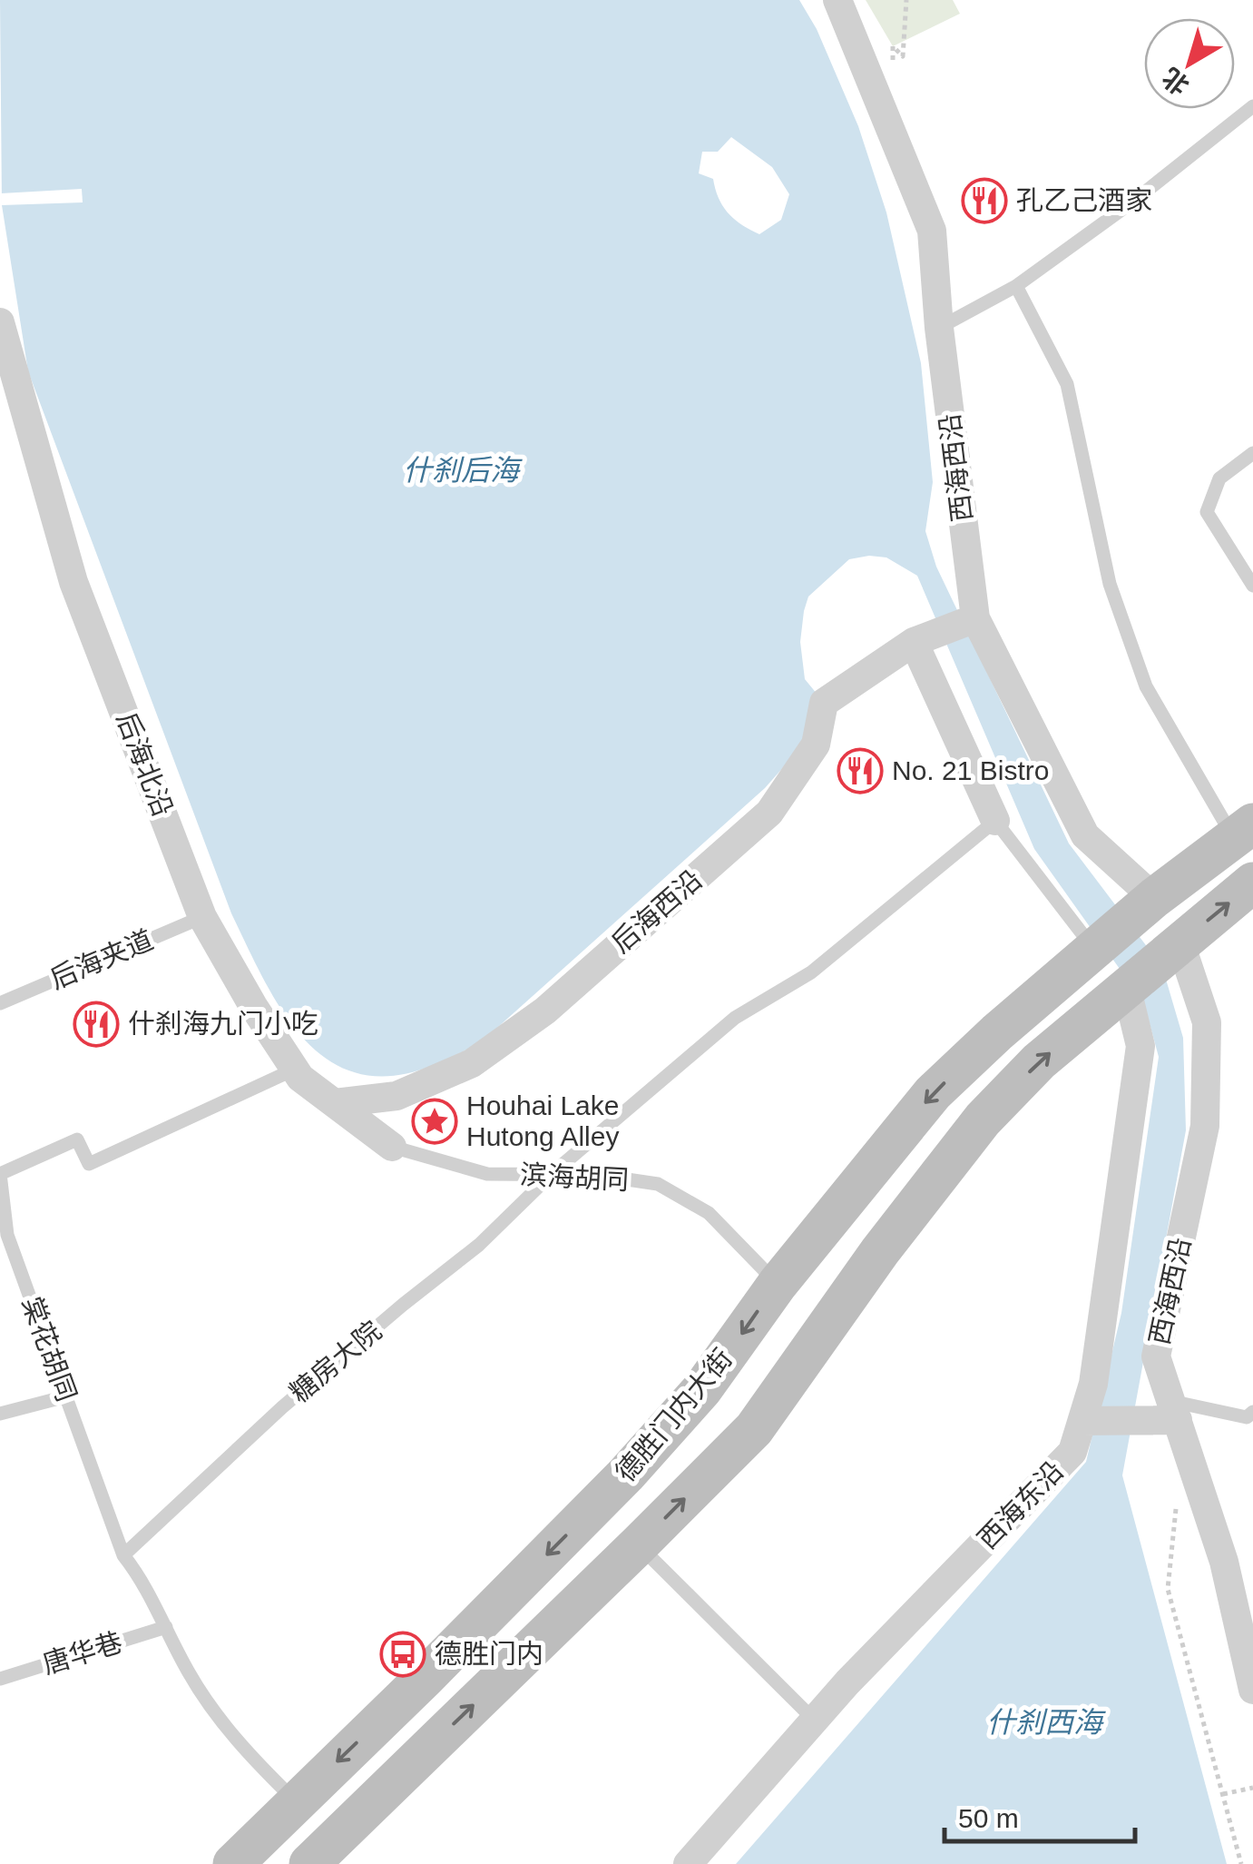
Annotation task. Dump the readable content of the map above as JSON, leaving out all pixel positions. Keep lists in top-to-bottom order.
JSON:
{
  "streets": {
    "main road": ["德胜门内大街"],
    "street": [
      "西海西沿",
      "后海北沿",
      "后海西沿",
      "西海东沿"
    ],
    "lane": [
      "后海夹道",
      "滨海胡同",
      "棠花胡同",
      "糖房大院",
      "唐华巷"
    ]
  },
  "crossings": [
    ["西海西沿", "后海西沿"],
    ["后海北沿", "后海西沿"],
    ["后海北沿", "后海夹道"],
    ["后海北沿", "滨海胡同"],
    ["后海北沿", "棠花胡同"],
    ["滨海胡同", "糖房大院"],
    ["滨海胡同", "德胜门内大街"],
    ["棠花胡同", "糖房大院"],
    ["棠花胡同", "德胜门内大街"],
    ["棠花胡同", "唐华巷"]
  ],
  "water": ["什刹后海", "什刹西海"],
  "places": {
    "restaurant": ["孔乙己酒家", "No. 21 Bistro", "什刹海九门小吃"],
    "place": ["Houhai Lake Hutong Alley"],
    "bus stop": ["德胜门内"]
  },
  "scale_bar": "50 m",
  "north": "bottom left"
}
